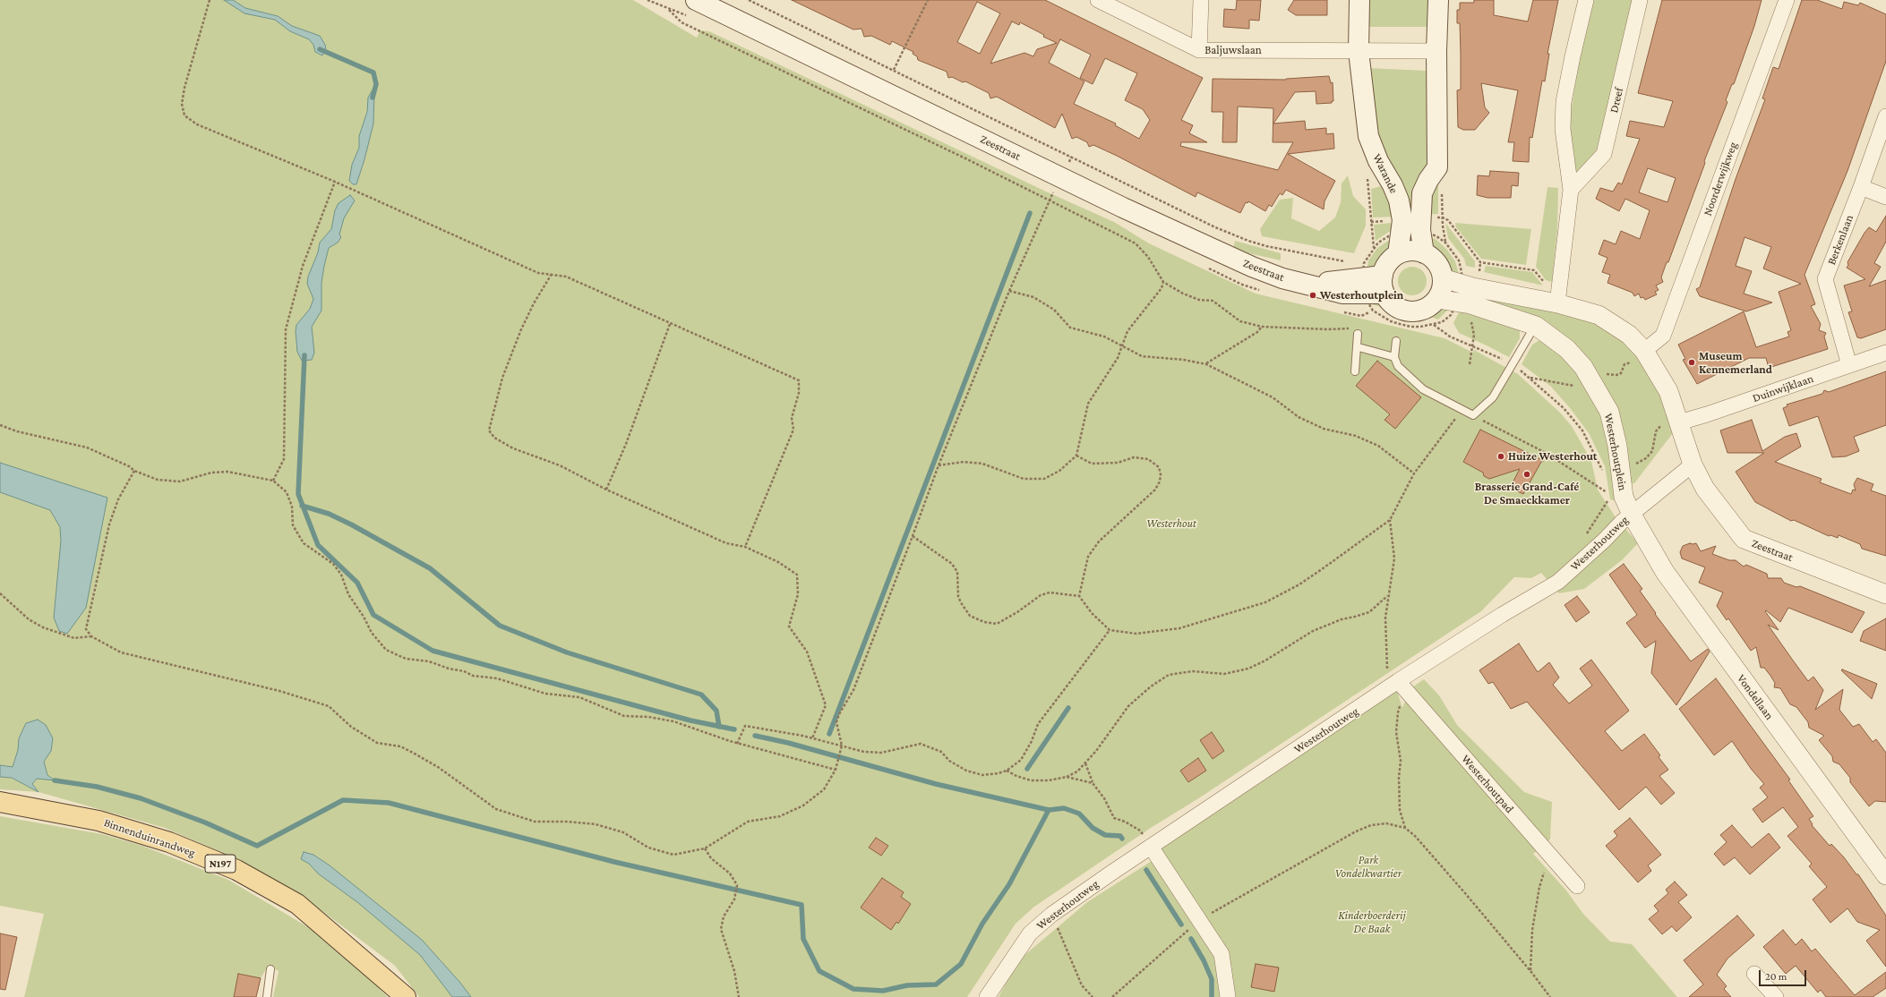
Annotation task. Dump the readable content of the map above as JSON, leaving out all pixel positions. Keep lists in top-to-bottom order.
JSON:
{
  "streets": {
    "main road": [
      "Zeestraat",
      "Warande",
      "Binnenduinrandweg",
      "N197"
    ],
    "street": [
      "Baljuwslaan",
      "Dreef",
      "Noorderwijkweg",
      "Berkenlaan",
      "Duinwijklaan",
      "Westerhoutplein",
      "Westerhoutweg",
      "Vondellaan",
      "Westerhoutpad"
    ]
  },
  "crossings": [
    ["Baljuwslaan", "Warande"],
    ["Zeestraat", "Warande"],
    ["Zeestraat", "Duinwijklaan"],
    ["Zeestraat", "Westerhoutplein"],
    ["Zeestraat", "Westerhoutweg"],
    ["Warande", "Westerhoutplein"],
    ["Berkenlaan", "Duinwijklaan"],
    ["Westerhoutplein", "Westerhoutweg"],
    ["Westerhoutplein", "Vondellaan"],
    ["Westerhoutweg", "Vondellaan"],
    ["Westerhoutweg", "Westerhoutpad"]
  ],
  "parks": ["Westerhout", "Park Vondelkwartier", "Kinderboerderij De Baak"],
  "places": [
    "Westerhoutplein",
    "Museum Kennemerland",
    "Huize Westerhout",
    "Brasserie Grand-Café De Smaeckkamer"
  ],
  "scale_bar": "20 m"
}
